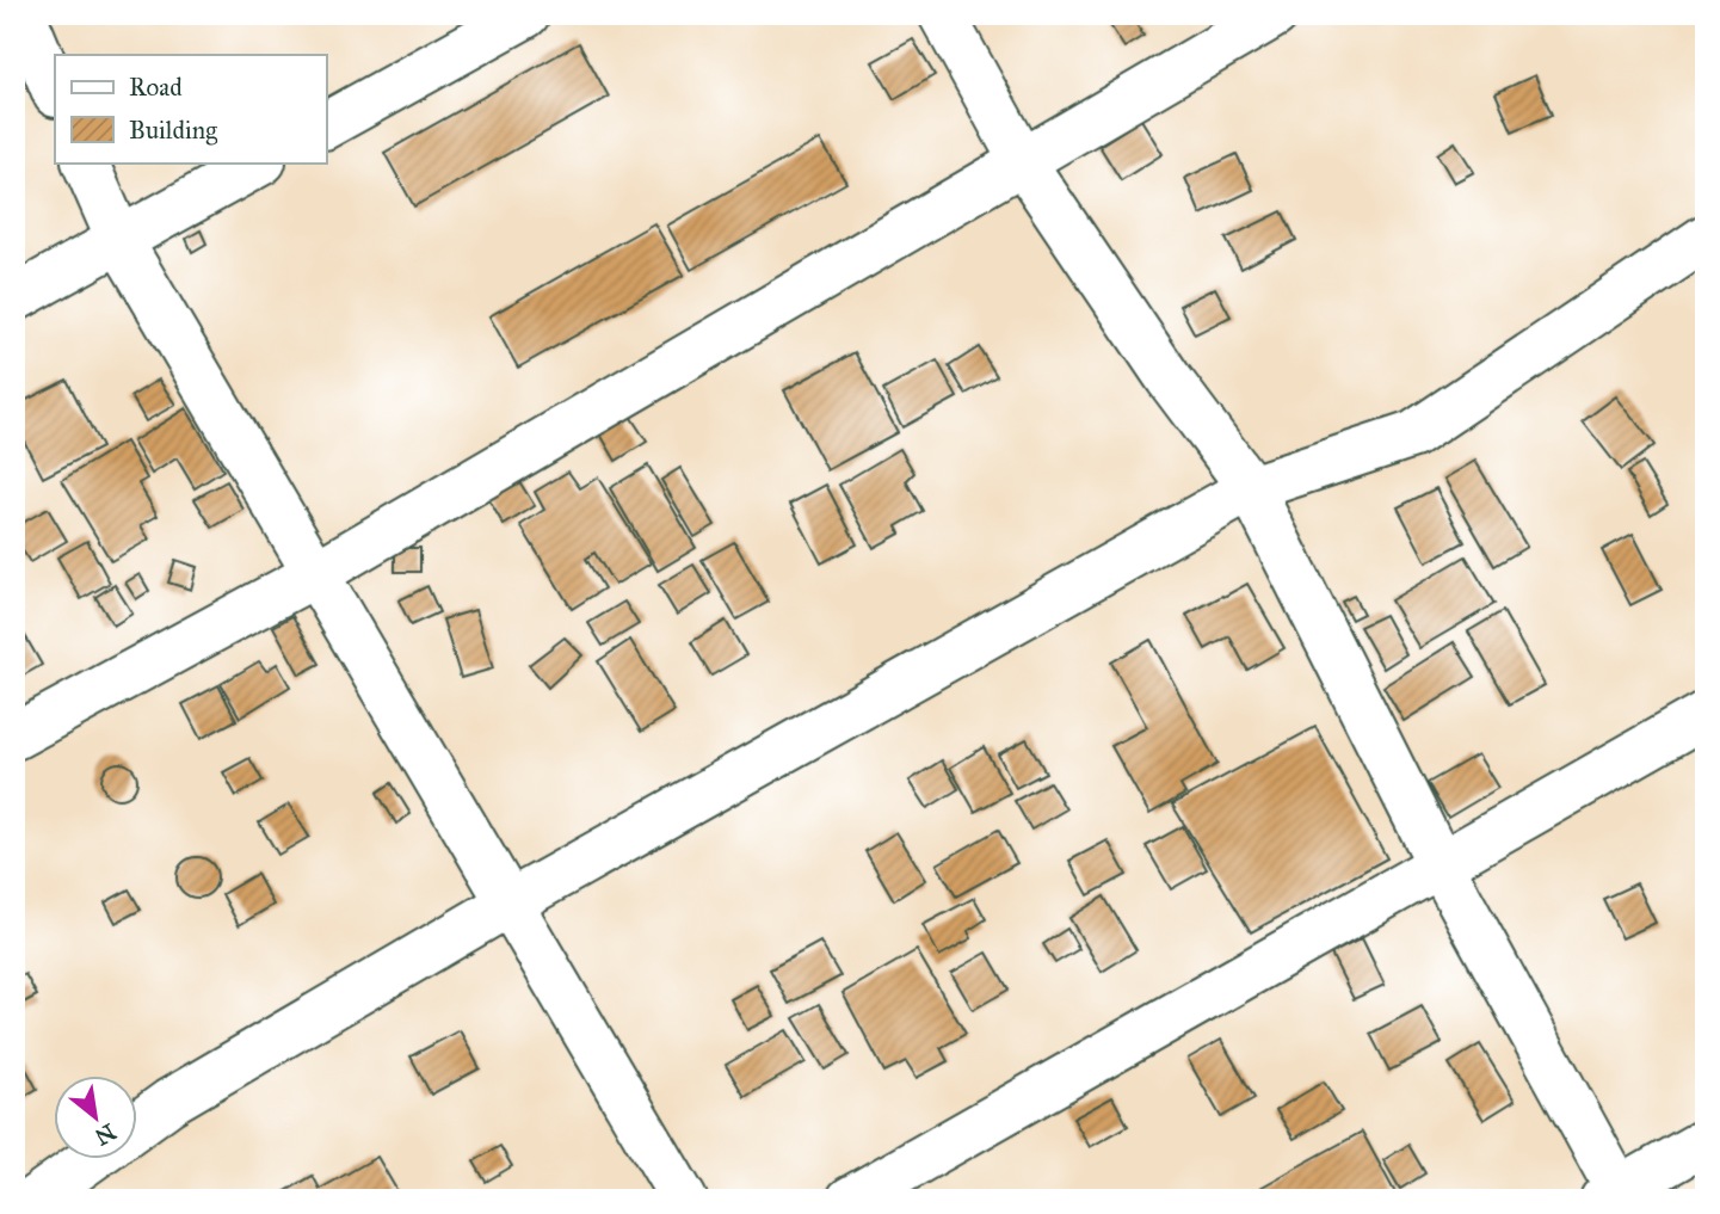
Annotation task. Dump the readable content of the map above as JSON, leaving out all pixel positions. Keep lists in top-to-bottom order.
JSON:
{
  "legend": ["Road", "Building"],
  "north": "bottom right"
}
